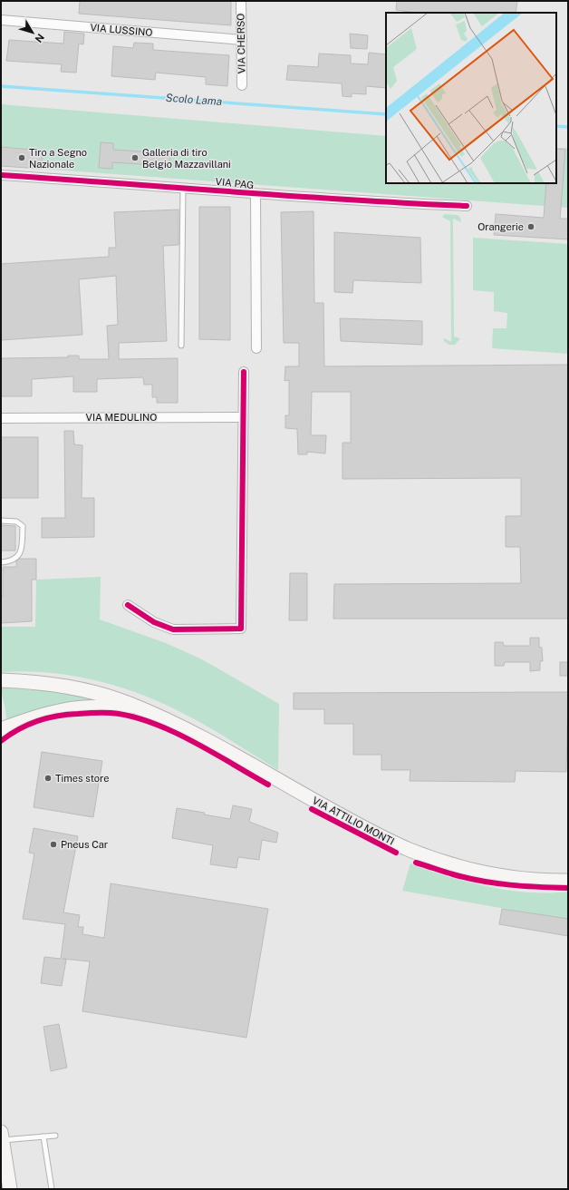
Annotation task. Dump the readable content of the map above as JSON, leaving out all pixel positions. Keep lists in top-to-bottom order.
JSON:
{
  "streets": {
    "main road": ["VIA ATTILIO MONTI"],
    "street": [
      "VIA LUSSINO",
      "VIA CHERSO",
      "VIA PAG",
      "VIA MEDULINO"
    ]
  },
  "crossings": [
    ["VIA LUSSINO", "VIA CHERSO"]
  ],
  "water": ["Scolo Lama"],
  "places": [
    "Tiro a Segno Nazionale",
    "Galleria di tiro Belgio Mazzavillani",
    "Orangerie",
    "Times store",
    "Pneus Car"
  ],
  "north": "bottom right"
}
